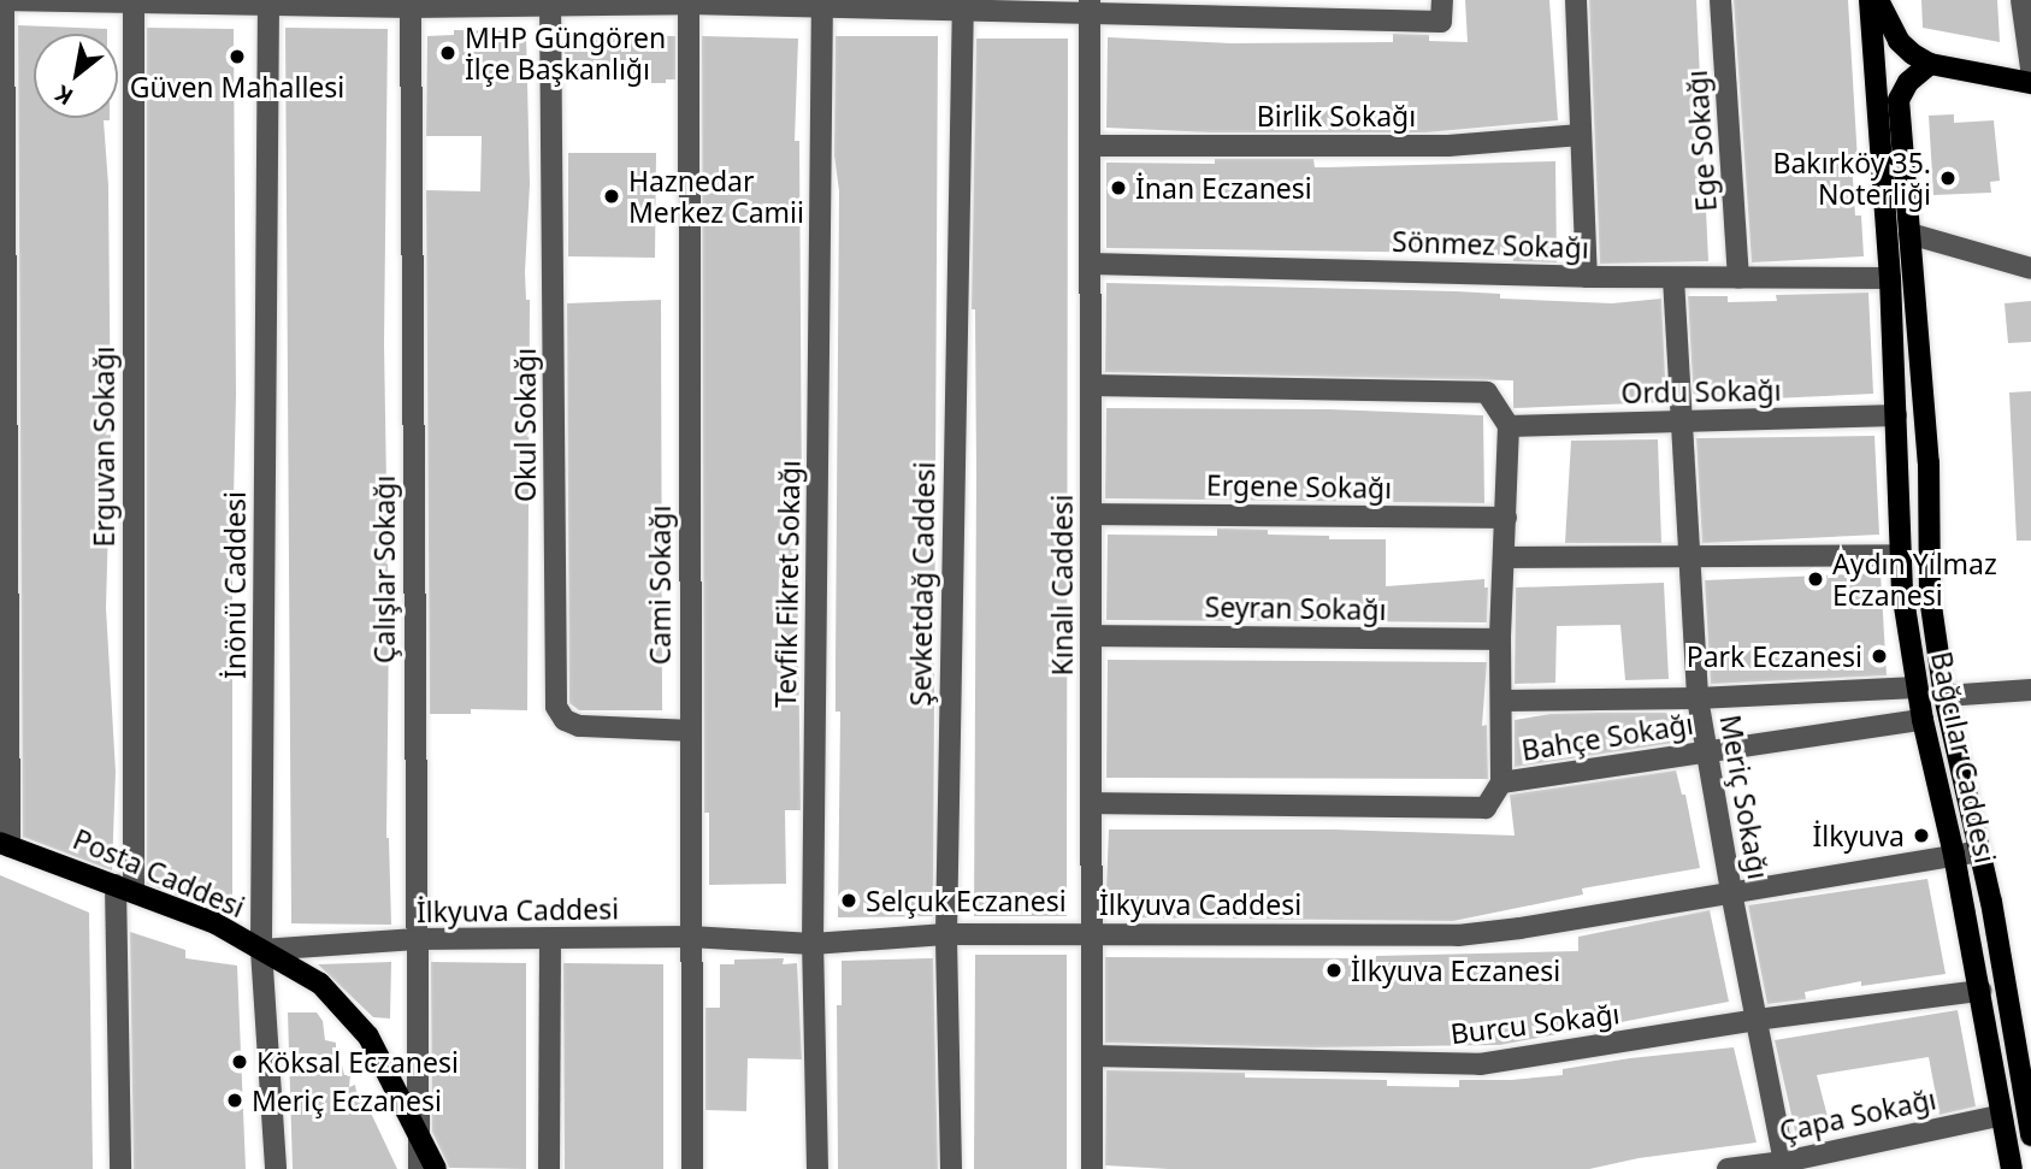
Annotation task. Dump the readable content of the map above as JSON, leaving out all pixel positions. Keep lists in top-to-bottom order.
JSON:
{
  "streets": {
    "main road": ["Bağcılar Caddesi", "Posta Caddesi"],
    "street": [
      "Birlik Sokağı",
      "Ege Sokağı",
      "Sönmez Sokağı",
      "Ordu Sokağı",
      "Okul Sokağı",
      "Erguvan Sokağı",
      "Ergene Sokağı",
      "Çalışlar Sokağı",
      "Tevfik Fikret Sokağı",
      "Şevketdağ Caddesi",
      "İnönü Caddesi",
      "Cami Sokağı",
      "Kınalı Caddesi",
      "Seyran Sokağı",
      "Bahçe Sokağı",
      "Meriç Sokağı",
      "İlkyuva Caddesi",
      "Burcu Sokağı",
      "Çapa Sokağı"
    ]
  },
  "crossings": [
    ["Birlik Sokağı", "Kınalı Caddesi"],
    ["Ege Sokağı", "Sönmez Sokağı"],
    ["Sönmez Sokağı", "Kınalı Caddesi"],
    ["Sönmez Sokağı", "Bağcılar Caddesi"],
    ["Sönmez Sokağı", "Meriç Sokağı"],
    ["Ordu Sokağı", "Bağcılar Caddesi"],
    ["Ordu Sokağı", "Meriç Sokağı"],
    ["Okul Sokağı", "Cami Sokağı"],
    ["Erguvan Sokağı", "Posta Caddesi"],
    ["Ergene Sokağı", "Kınalı Caddesi"],
    ["Çalışlar Sokağı", "Posta Caddesi"],
    ["Çalışlar Sokağı", "İlkyuva Caddesi"],
    ["Tevfik Fikret Sokağı", "İlkyuva Caddesi"],
    ["Şevketdağ Caddesi", "İlkyuva Caddesi"],
    ["İnönü Caddesi", "Posta Caddesi"],
    ["İnönü Caddesi", "İlkyuva Caddesi"],
    ["Cami Sokağı", "İlkyuva Caddesi"],
    ["Kınalı Caddesi", "Seyran Sokağı"],
    ["Kınalı Caddesi", "İlkyuva Caddesi"],
    ["Kınalı Caddesi", "Burcu Sokağı"],
    ["Bahçe Sokağı", "Bağcılar Caddesi"],
    ["Bahçe Sokağı", "Meriç Sokağı"],
    ["Bağcılar Caddesi", "İlkyuva Caddesi"],
    ["Bağcılar Caddesi", "Burcu Sokağı"],
    ["Bağcılar Caddesi", "Çapa Sokağı"],
    ["Meriç Sokağı", "İlkyuva Caddesi"],
    ["Meriç Sokağı", "Burcu Sokağı"],
    ["Meriç Sokağı", "Çapa Sokağı"],
    ["Posta Caddesi", "İlkyuva Caddesi"]
  ],
  "places": [
    "MHP Güngören İlçe Başkanlığı",
    "Güven Mahallesi",
    "Bakırköy 35. Noterliği",
    "İnan Eczanesi",
    "Haznedar Merkez Camii",
    "Aydın Yılmaz Eczanesi",
    "Park Eczanesi",
    "İlkyuva",
    "Selçuk Eczanesi",
    "İlkyuva Eczanesi",
    "Köksal Eczanesi",
    "Meriç Eczanesi"
  ],
  "north": "bottom left"
}
